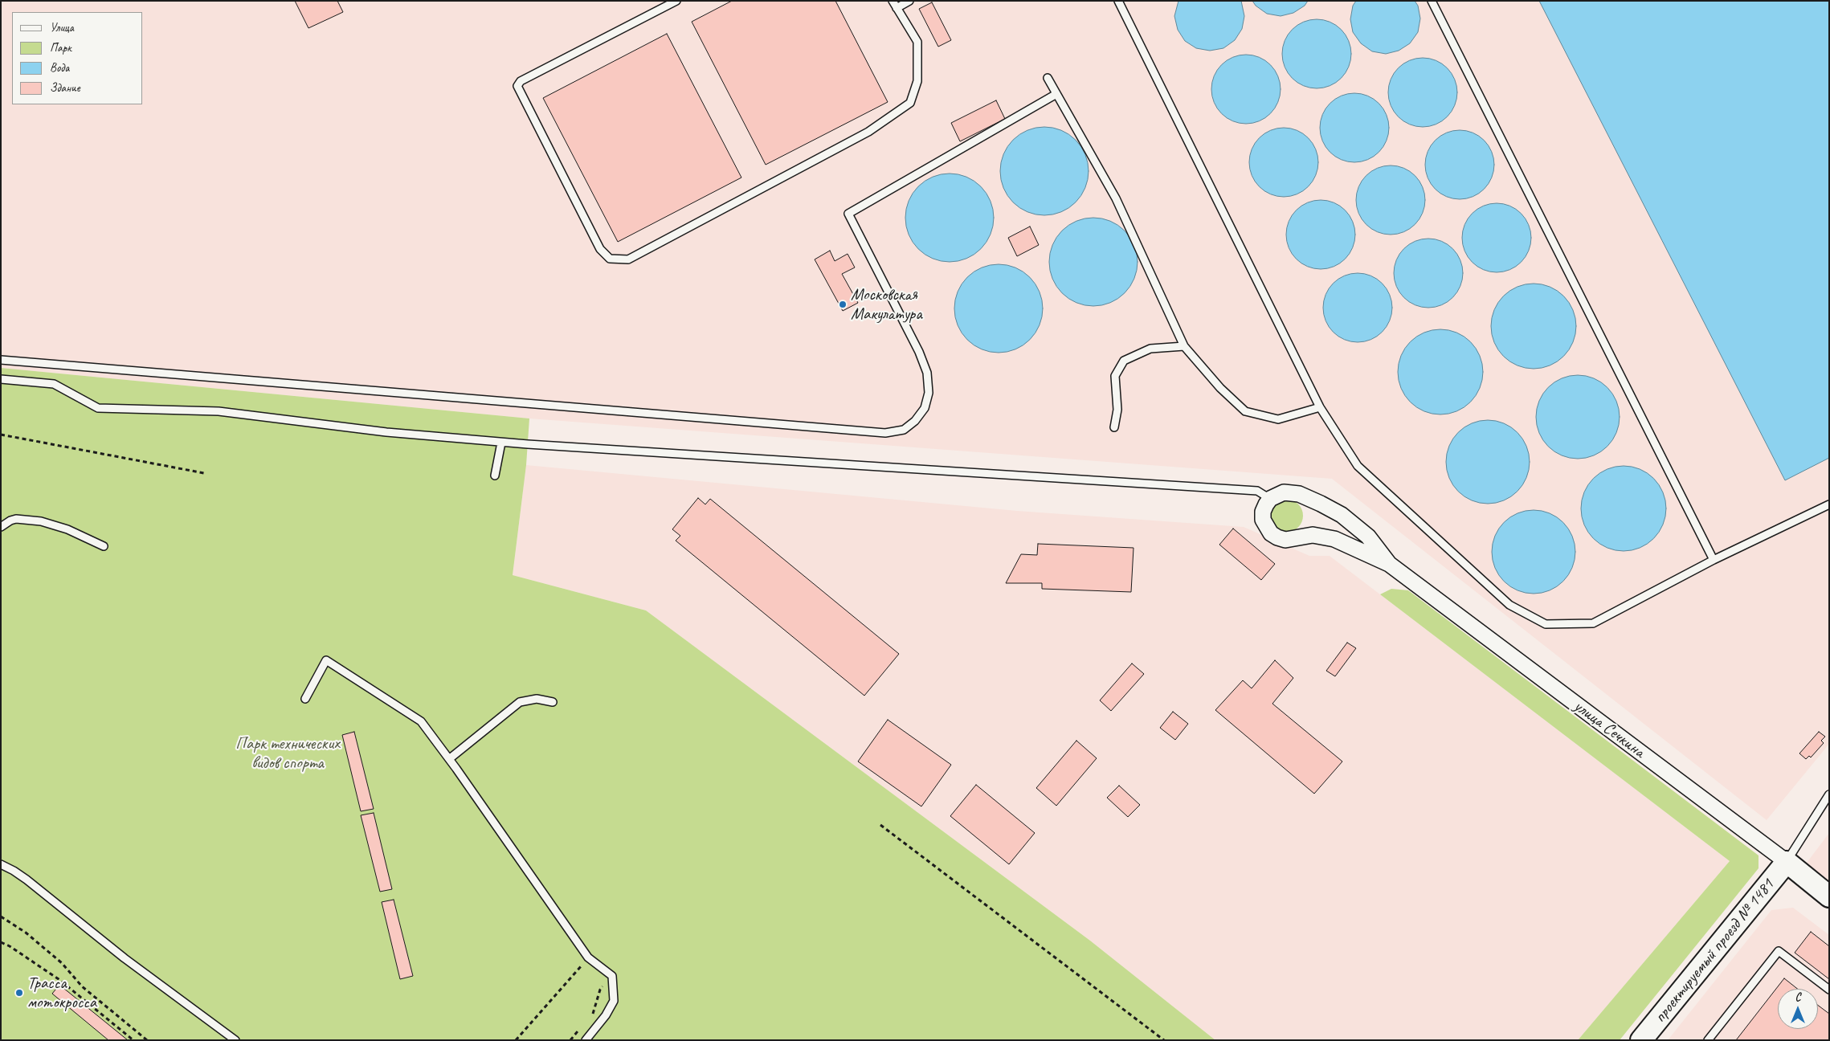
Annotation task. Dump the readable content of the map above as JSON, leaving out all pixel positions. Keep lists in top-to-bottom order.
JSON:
{
  "streets": {
    "street": ["улица Сечкина", "проектируемый проезд № 1481"]
  },
  "crossings": [
    ["улица Сечкина", "проектируемый проезд № 1481"]
  ],
  "parks": ["Парк технических видов спорта"],
  "places": ["Московская Макулатура", "Трасса мотокросса"],
  "legend": [
    "Улица",
    "Парк",
    "Вода",
    "Здание"
  ],
  "north": "top"
}
